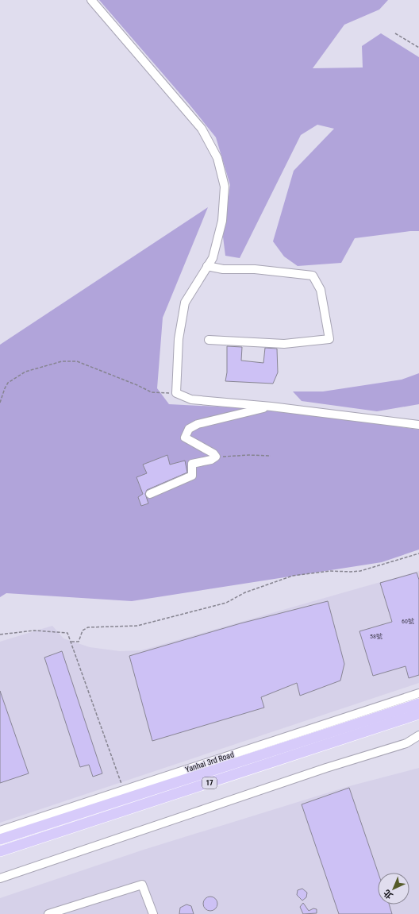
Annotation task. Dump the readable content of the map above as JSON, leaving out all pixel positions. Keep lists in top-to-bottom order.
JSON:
{
  "streets": {
    "main road": ["Yanhai 3rd Road", "17"]
  },
  "house_numbers": ["60號", "58號"],
  "north": "bottom left"
}
